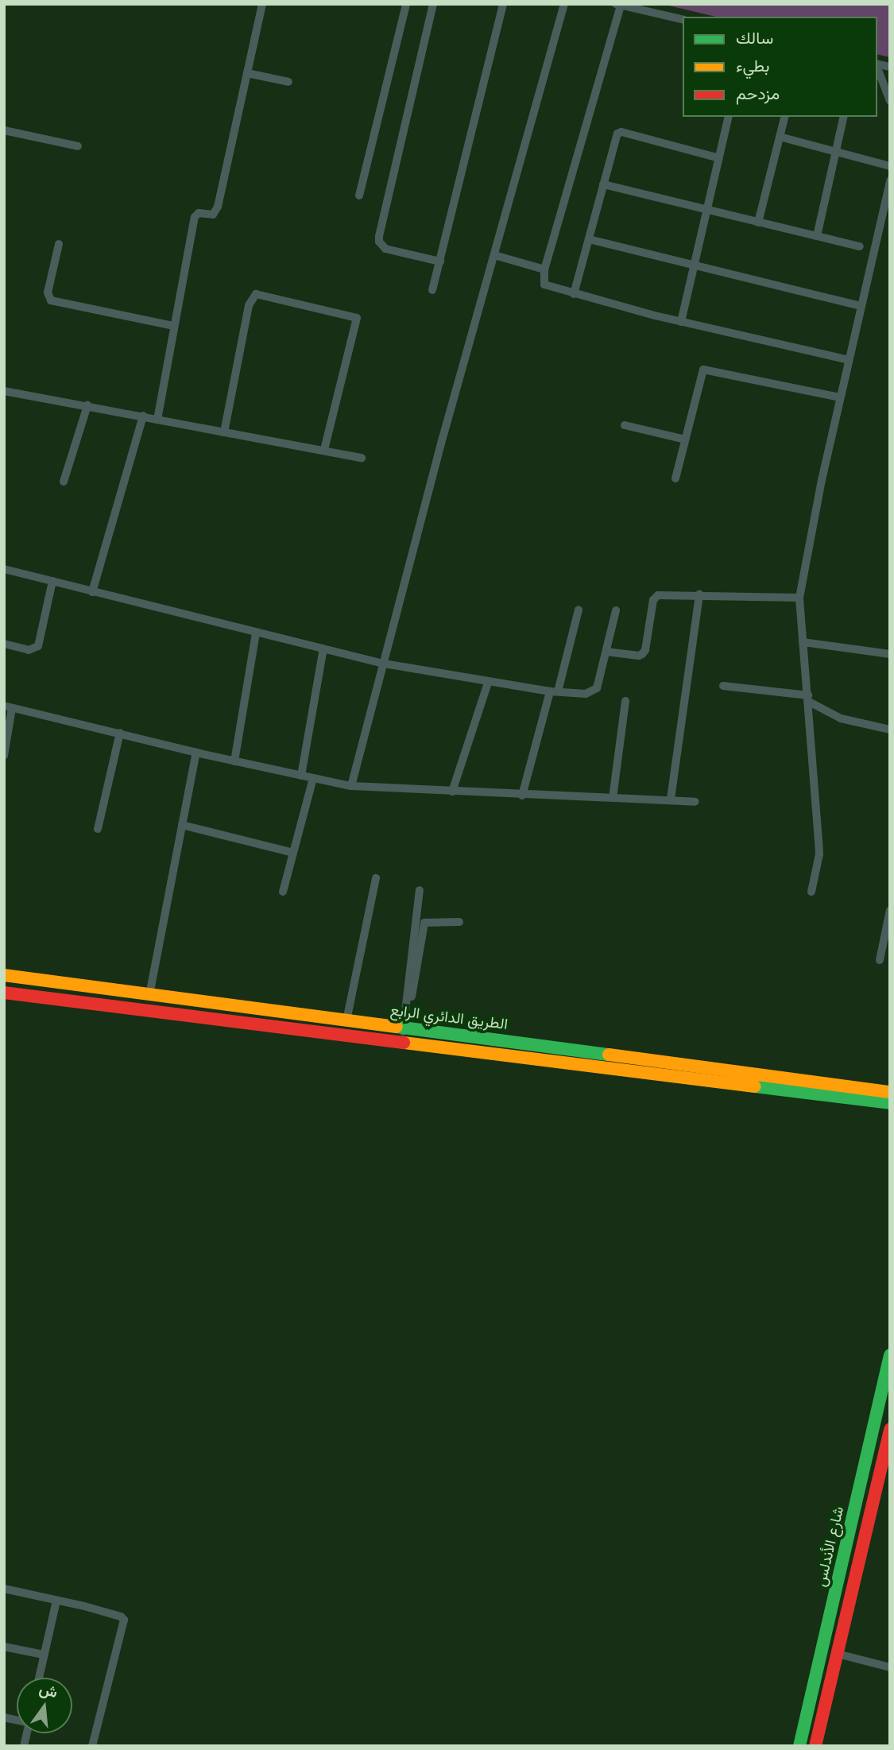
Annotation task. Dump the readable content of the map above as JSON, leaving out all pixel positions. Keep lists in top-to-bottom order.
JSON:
{
  "streets": {
    "main road": ["الطريق الدائري الرابع", "شارع الأندلس"]
  },
  "legend": ["سالك", "بطيء", "مزدحم"],
  "north": "top"
}
